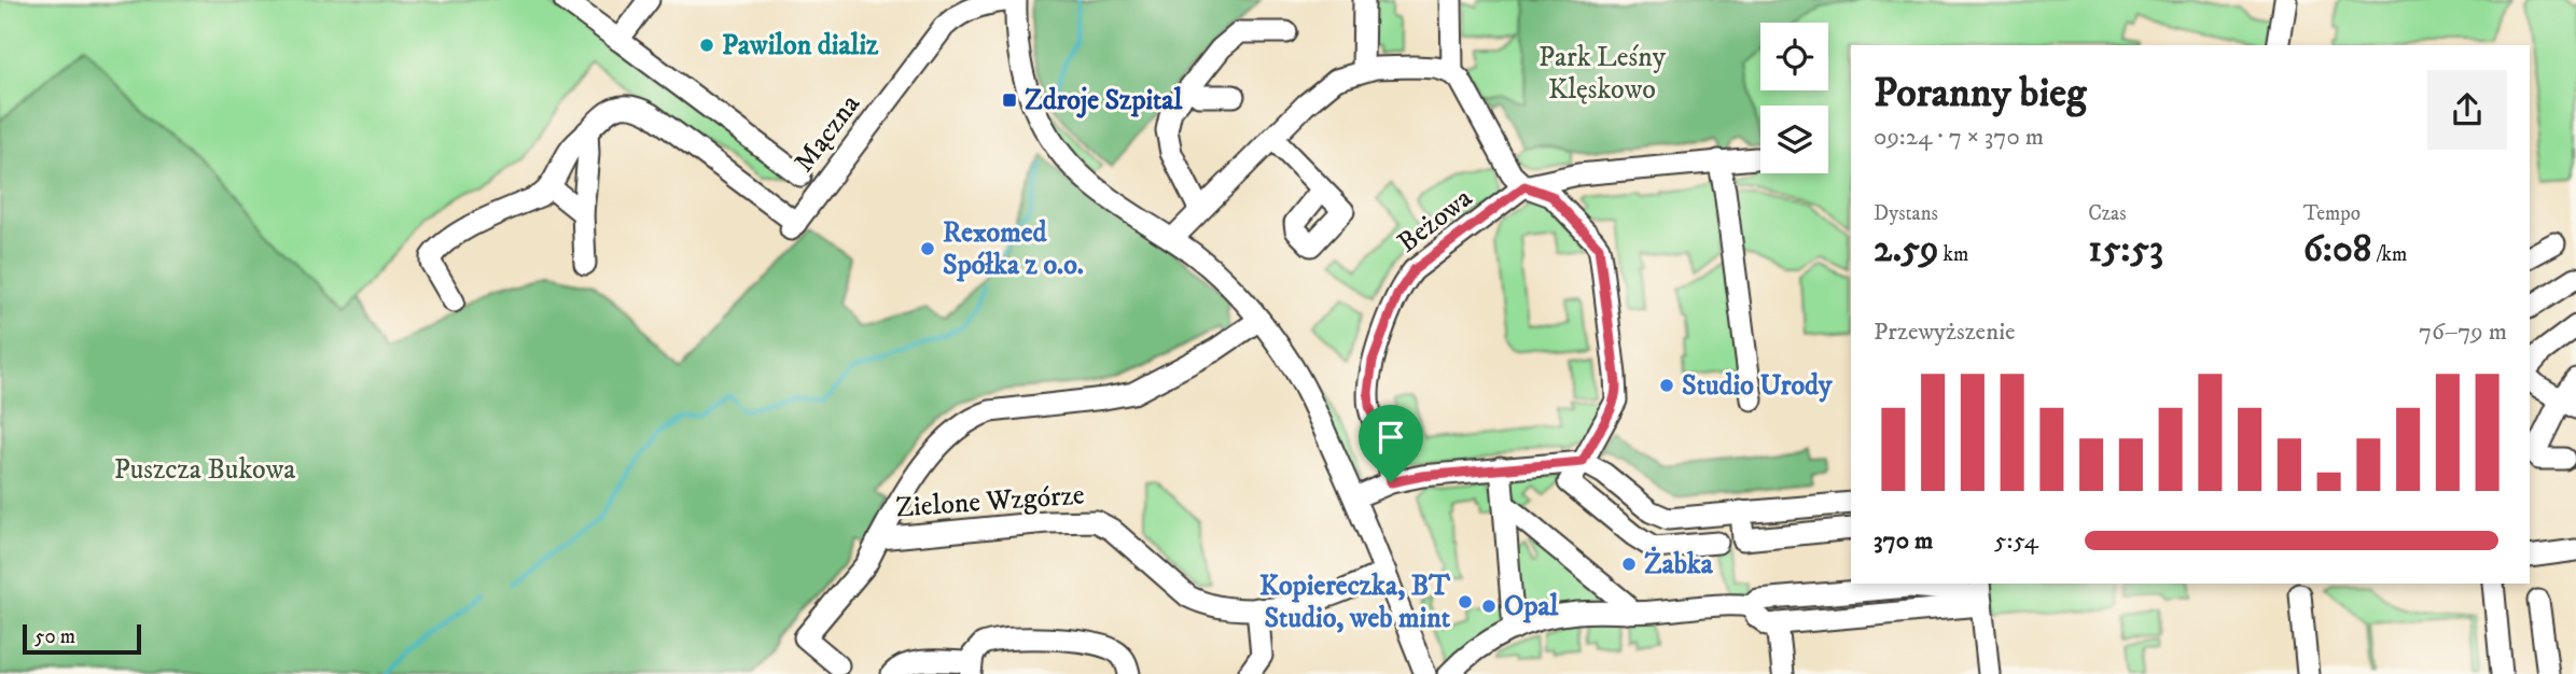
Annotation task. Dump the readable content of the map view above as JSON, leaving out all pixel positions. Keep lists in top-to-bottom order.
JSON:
{
  "streets": {
    "street": ["Mączna", "Beżowa", "Zielone Wzgórze"]
  },
  "parks": ["Park Leśny Klęskowo", "Puszcza Bukowa"],
  "places": {
    "other": [
      "Pawilon dializ",
      "Rexomed Spółka z o.o.",
      "Studio Urody",
      "Żabka",
      "Kopiereczka, BT Studio, web mint",
      "Opal"
    ],
    "transit": ["Zdroje Szpital"]
  },
  "scale_bar": "50 m",
  "page": {
    "heading": ["Poranny bieg", "09:24 · 7 × 370 m"],
    "stats": [
      ["Dystans", "2.59 km"],
      ["Czas", "15:53"],
      ["Tempo", "6:08 /km"]
    ],
    "chart": ["Przewyższenie", "76–79 m"],
    "list": [
      {
        "name": "370 m",
        "note": "5:54"
      }
    ],
    "scale": "50 m"
  }
}
